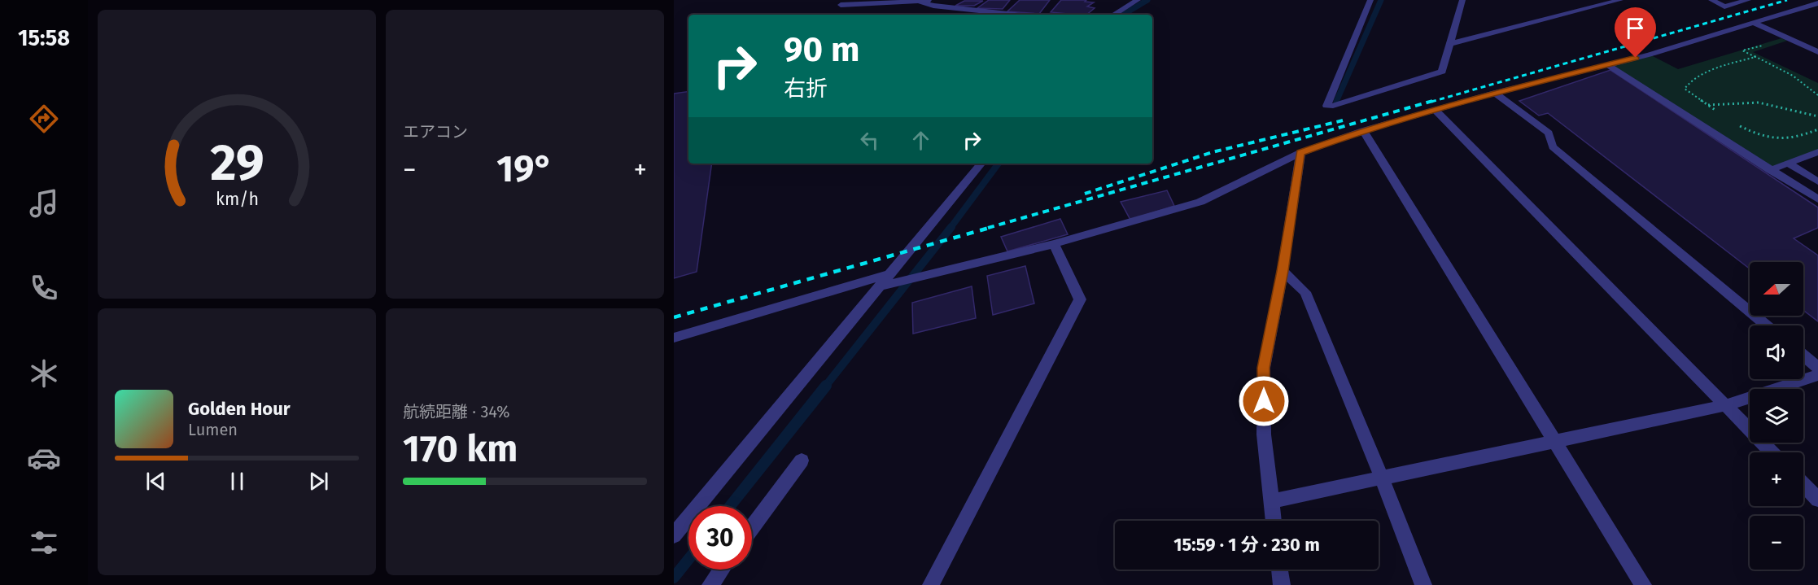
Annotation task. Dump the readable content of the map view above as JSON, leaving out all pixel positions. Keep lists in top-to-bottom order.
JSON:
{
  "north": "left",
  "page": {
    "tabs": "15:58",
    "tile": [
      "エアコン",
      ["航続距離 · 34%", "170 km"]
    ],
    "turn": ["90 m", "右折"],
    "heat": ["−", "19°", "+"],
    "map_buttons": ["+", "−"],
    "song": ["Golden Hour", "Lumen"],
    "limit": "30",
    "trip": "15:59 · 1 分 · 230 m",
    "gauge": ["29", "km/h"]
  }
}
